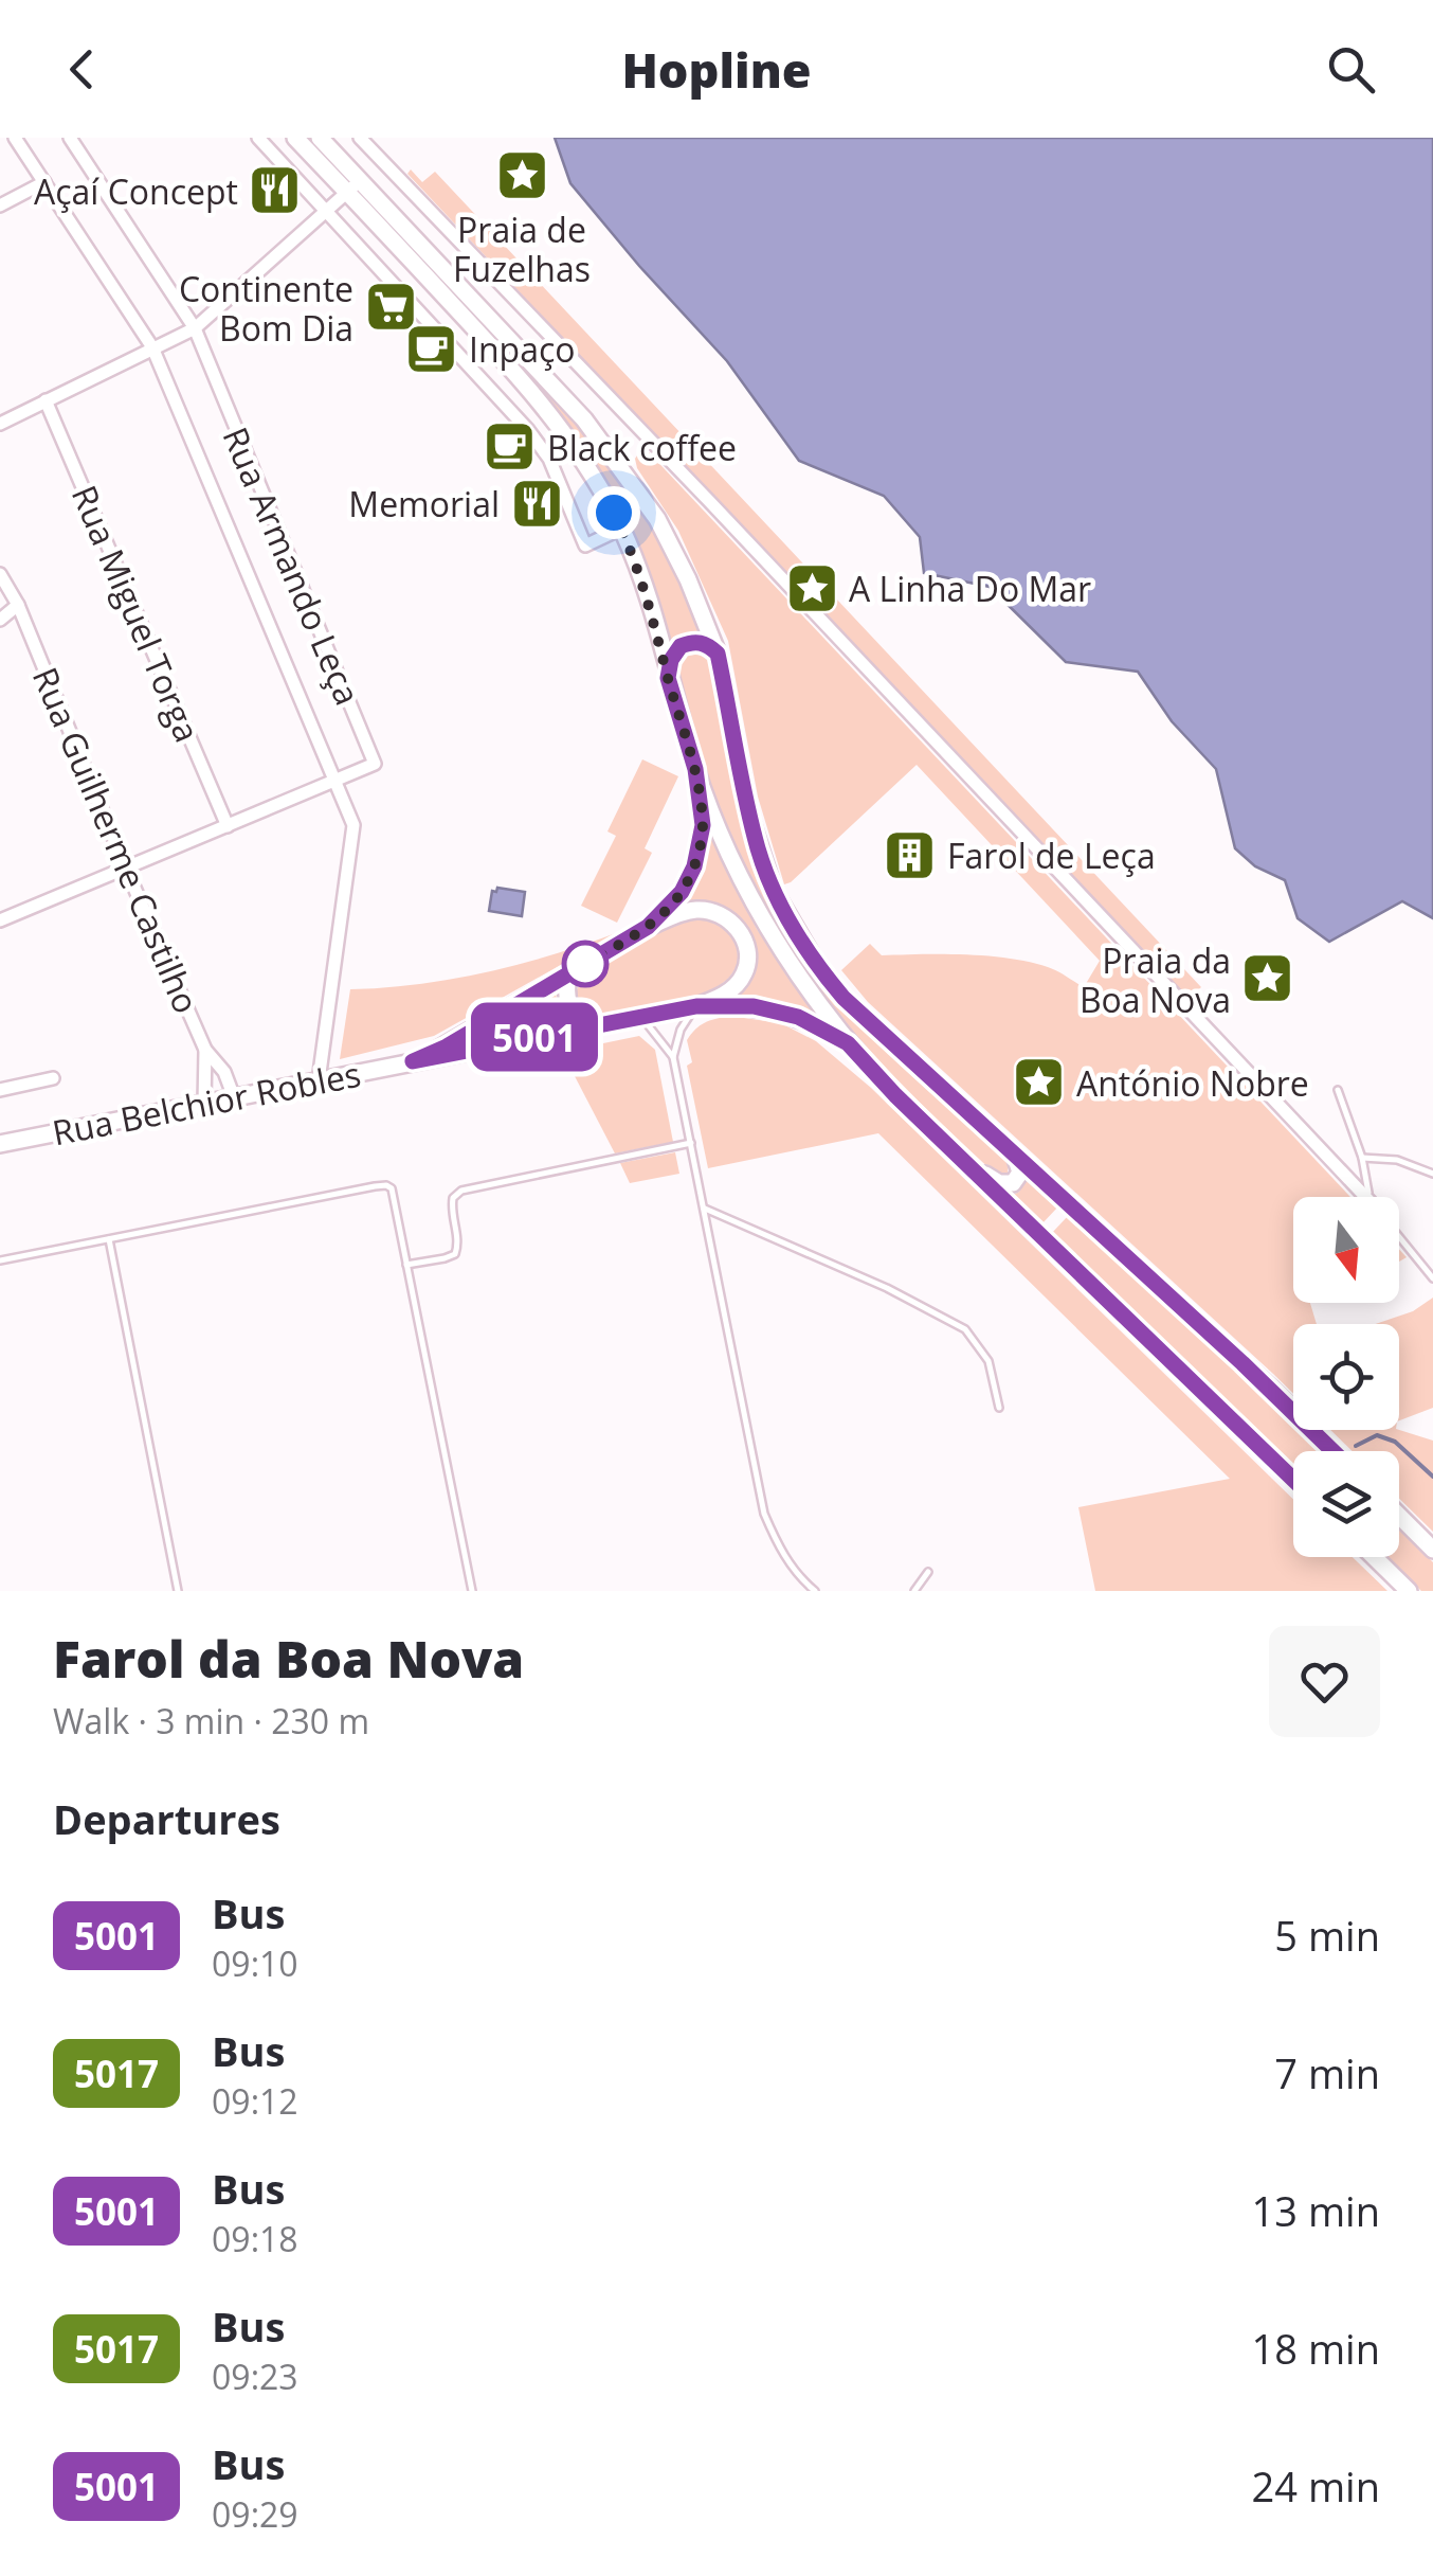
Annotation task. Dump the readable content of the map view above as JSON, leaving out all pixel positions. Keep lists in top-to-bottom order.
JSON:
{
  "streets": {
    "main road": ["Rua Belchior Robles"],
    "street": ["Rua Armando Leça", "Rua Miguel Torga", "Rua Guilherme Castilho"]
  },
  "crossings": [
    ["Rua Armando Leça", "Rua Miguel Torga"],
    ["Rua Armando Leça", "Rua Guilherme Castilho"],
    ["Rua Armando Leça", "Rua Belchior Robles"],
    ["Rua Guilherme Castilho", "Rua Belchior Robles"]
  ],
  "places": {
    "place": [
      "Praia de Fuzelhas",
      "A Linha Do Mar",
      "Praia da Boa Nova",
      "António Nobre"
    ],
    "restaurant": ["Açaí Concept", "Memorial"],
    "supermarket": ["Continente Bom Dia"],
    "cafe": ["Inpaço", "Black coffee"],
    "building": ["Farol de Leça"]
  },
  "lines": ["bus line 5001"],
  "north": "bottom",
  "page": {
    "header": "Hopline",
    "on_map": "5001",
    "heading": [
      ["Farol da Boa Nova", "Walk · 3 min · 230 m"],
      "Departures"
    ],
    "list": [
      {
        "mark": "5001",
        "name": "Bus",
        "note": "09:10",
        "value": "5 min"
      },
      {
        "mark": "5017",
        "name": "Bus",
        "note": "09:12",
        "value": "7 min"
      },
      {
        "mark": "5001",
        "name": "Bus",
        "note": "09:18",
        "value": "13 min"
      },
      {
        "mark": "5017",
        "name": "Bus",
        "note": "09:23",
        "value": "18 min"
      },
      {
        "mark": "5001",
        "name": "Bus",
        "note": "09:29",
        "value": "24 min"
      }
    ]
  }
}
